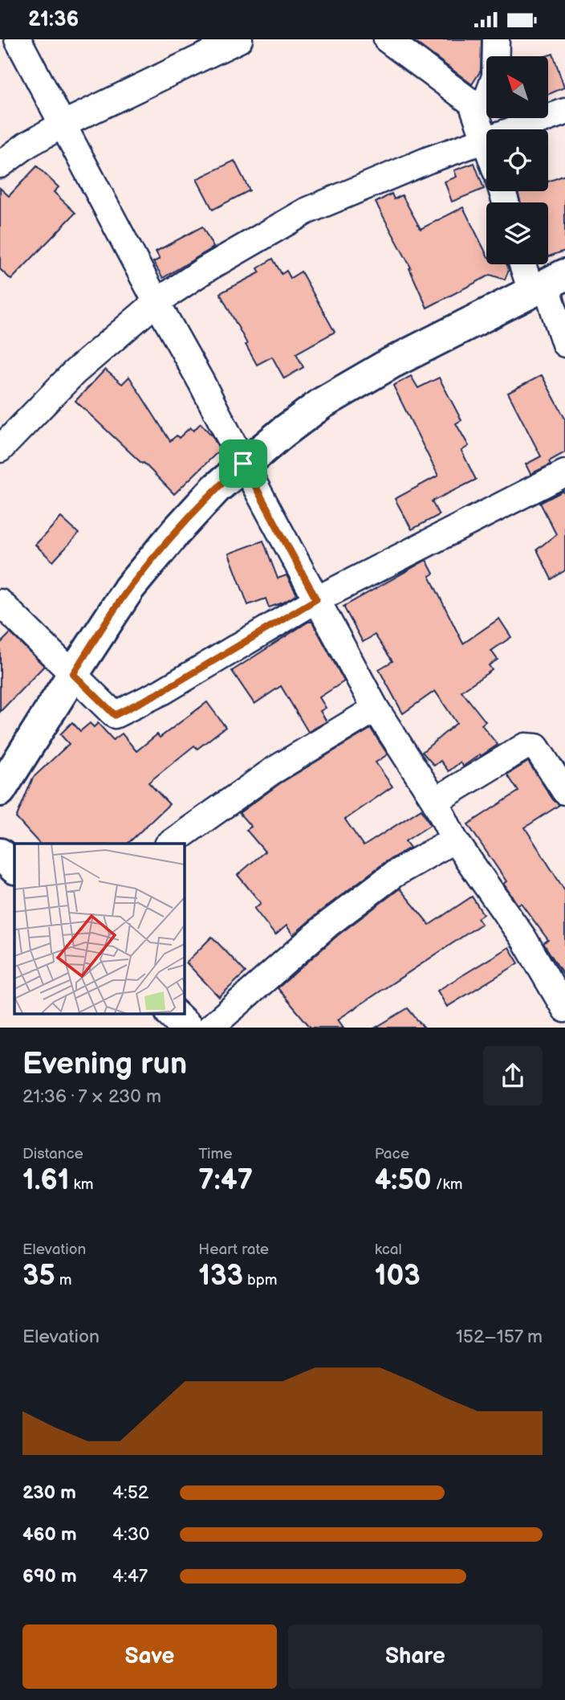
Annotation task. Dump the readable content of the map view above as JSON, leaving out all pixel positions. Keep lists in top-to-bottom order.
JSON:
{
  "north": "top left",
  "page": {
    "status": "21:36",
    "heading": ["Evening run", "21:36 · 7 × 230 m"],
    "stats": [
      ["Distance", "1.61 km"],
      ["Time", "7:47"],
      ["Pace", "4:50 /km"],
      ["Elevation", "35 m"],
      ["Heart rate", "133 bpm"],
      ["kcal", "103"]
    ],
    "chart": ["Elevation", "152–157 m"],
    "list": [
      {
        "name": "230 m",
        "note": "4:52"
      },
      {
        "name": "460 m",
        "note": "4:30"
      },
      {
        "name": "690 m",
        "note": "4:47"
      }
    ],
    "buttons": ["Save", "Share"]
  }
}
